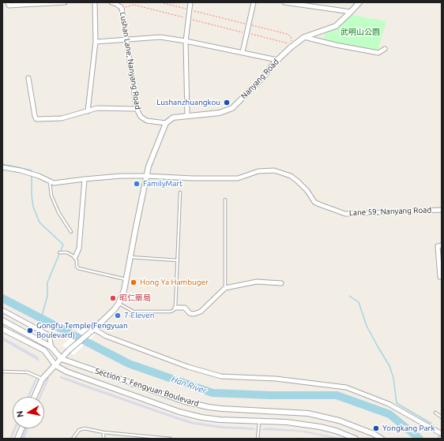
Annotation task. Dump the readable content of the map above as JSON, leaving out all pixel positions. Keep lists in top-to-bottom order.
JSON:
{
  "streets": {
    "street": [
      "Lushan Lane, Nanyang Road",
      "Nanyang Road",
      "Lane 59, Nanyang Road",
      "Section 3, Fengyuan Boulevard"
    ]
  },
  "crossings": [
    ["Lushan Lane, Nanyang Road", "Nanyang Road"]
  ],
  "water": ["Han River"],
  "parks": ["武明山公園"],
  "places": [
    "Lushanzhuangkou",
    "FamilyMart",
    "Hong Ya Hambuger",
    "昭仁藥局",
    "7-Eleven",
    "Gongfu Temple(Fengyuan Boulevard)",
    "Yongkang Park"
  ],
  "north": "left"
}
